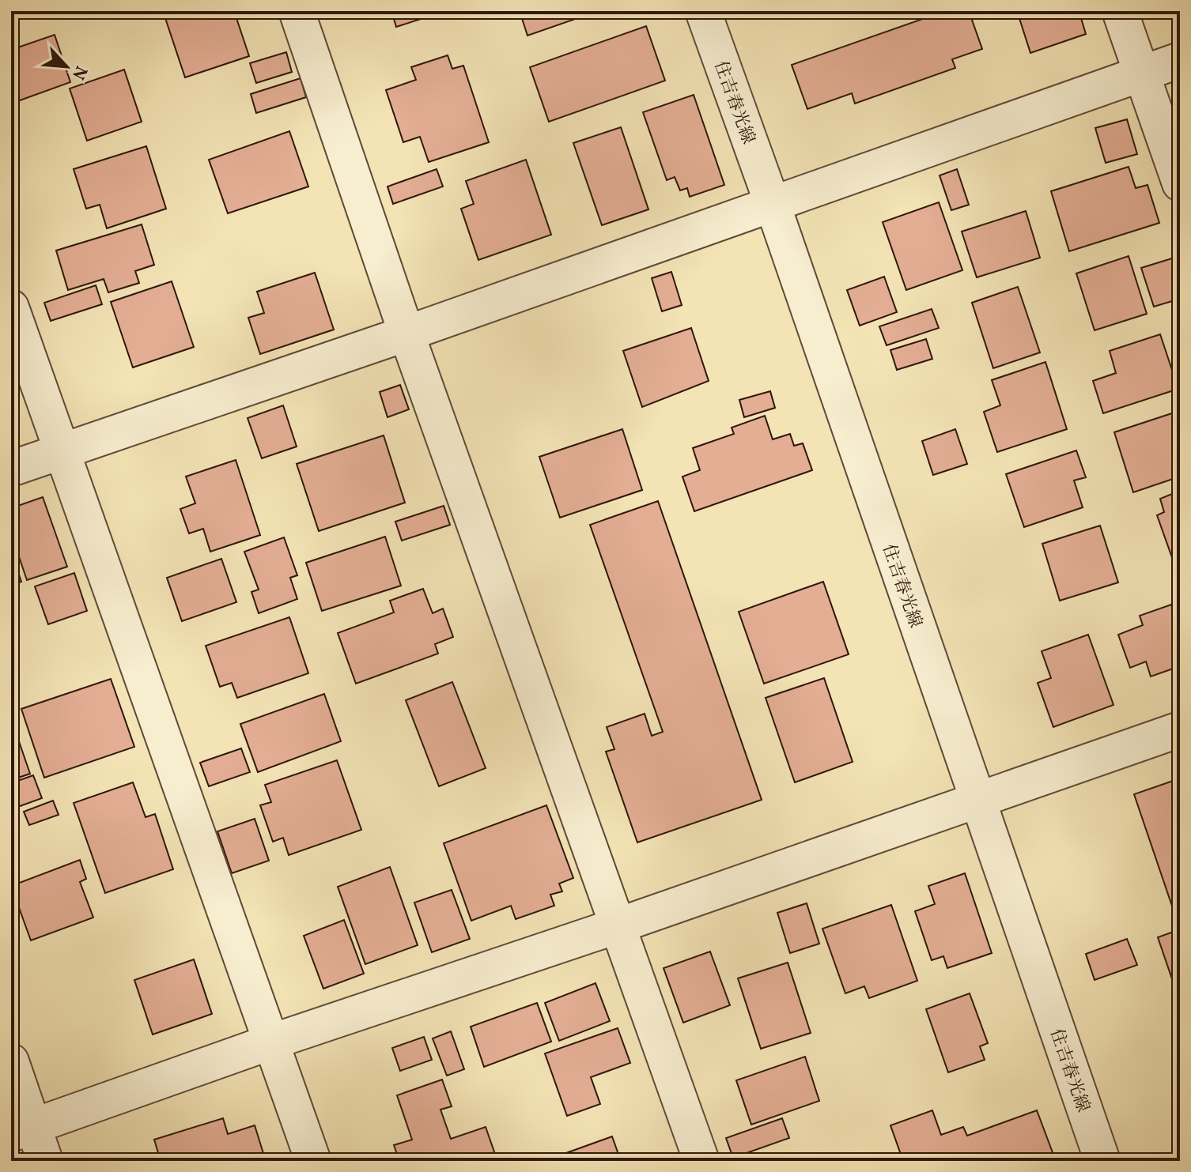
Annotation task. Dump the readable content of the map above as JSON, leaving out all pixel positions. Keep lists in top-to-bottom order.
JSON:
{
  "streets": {
    "street": ["住吉春光線"]
  },
  "north": "bottom right"
}
